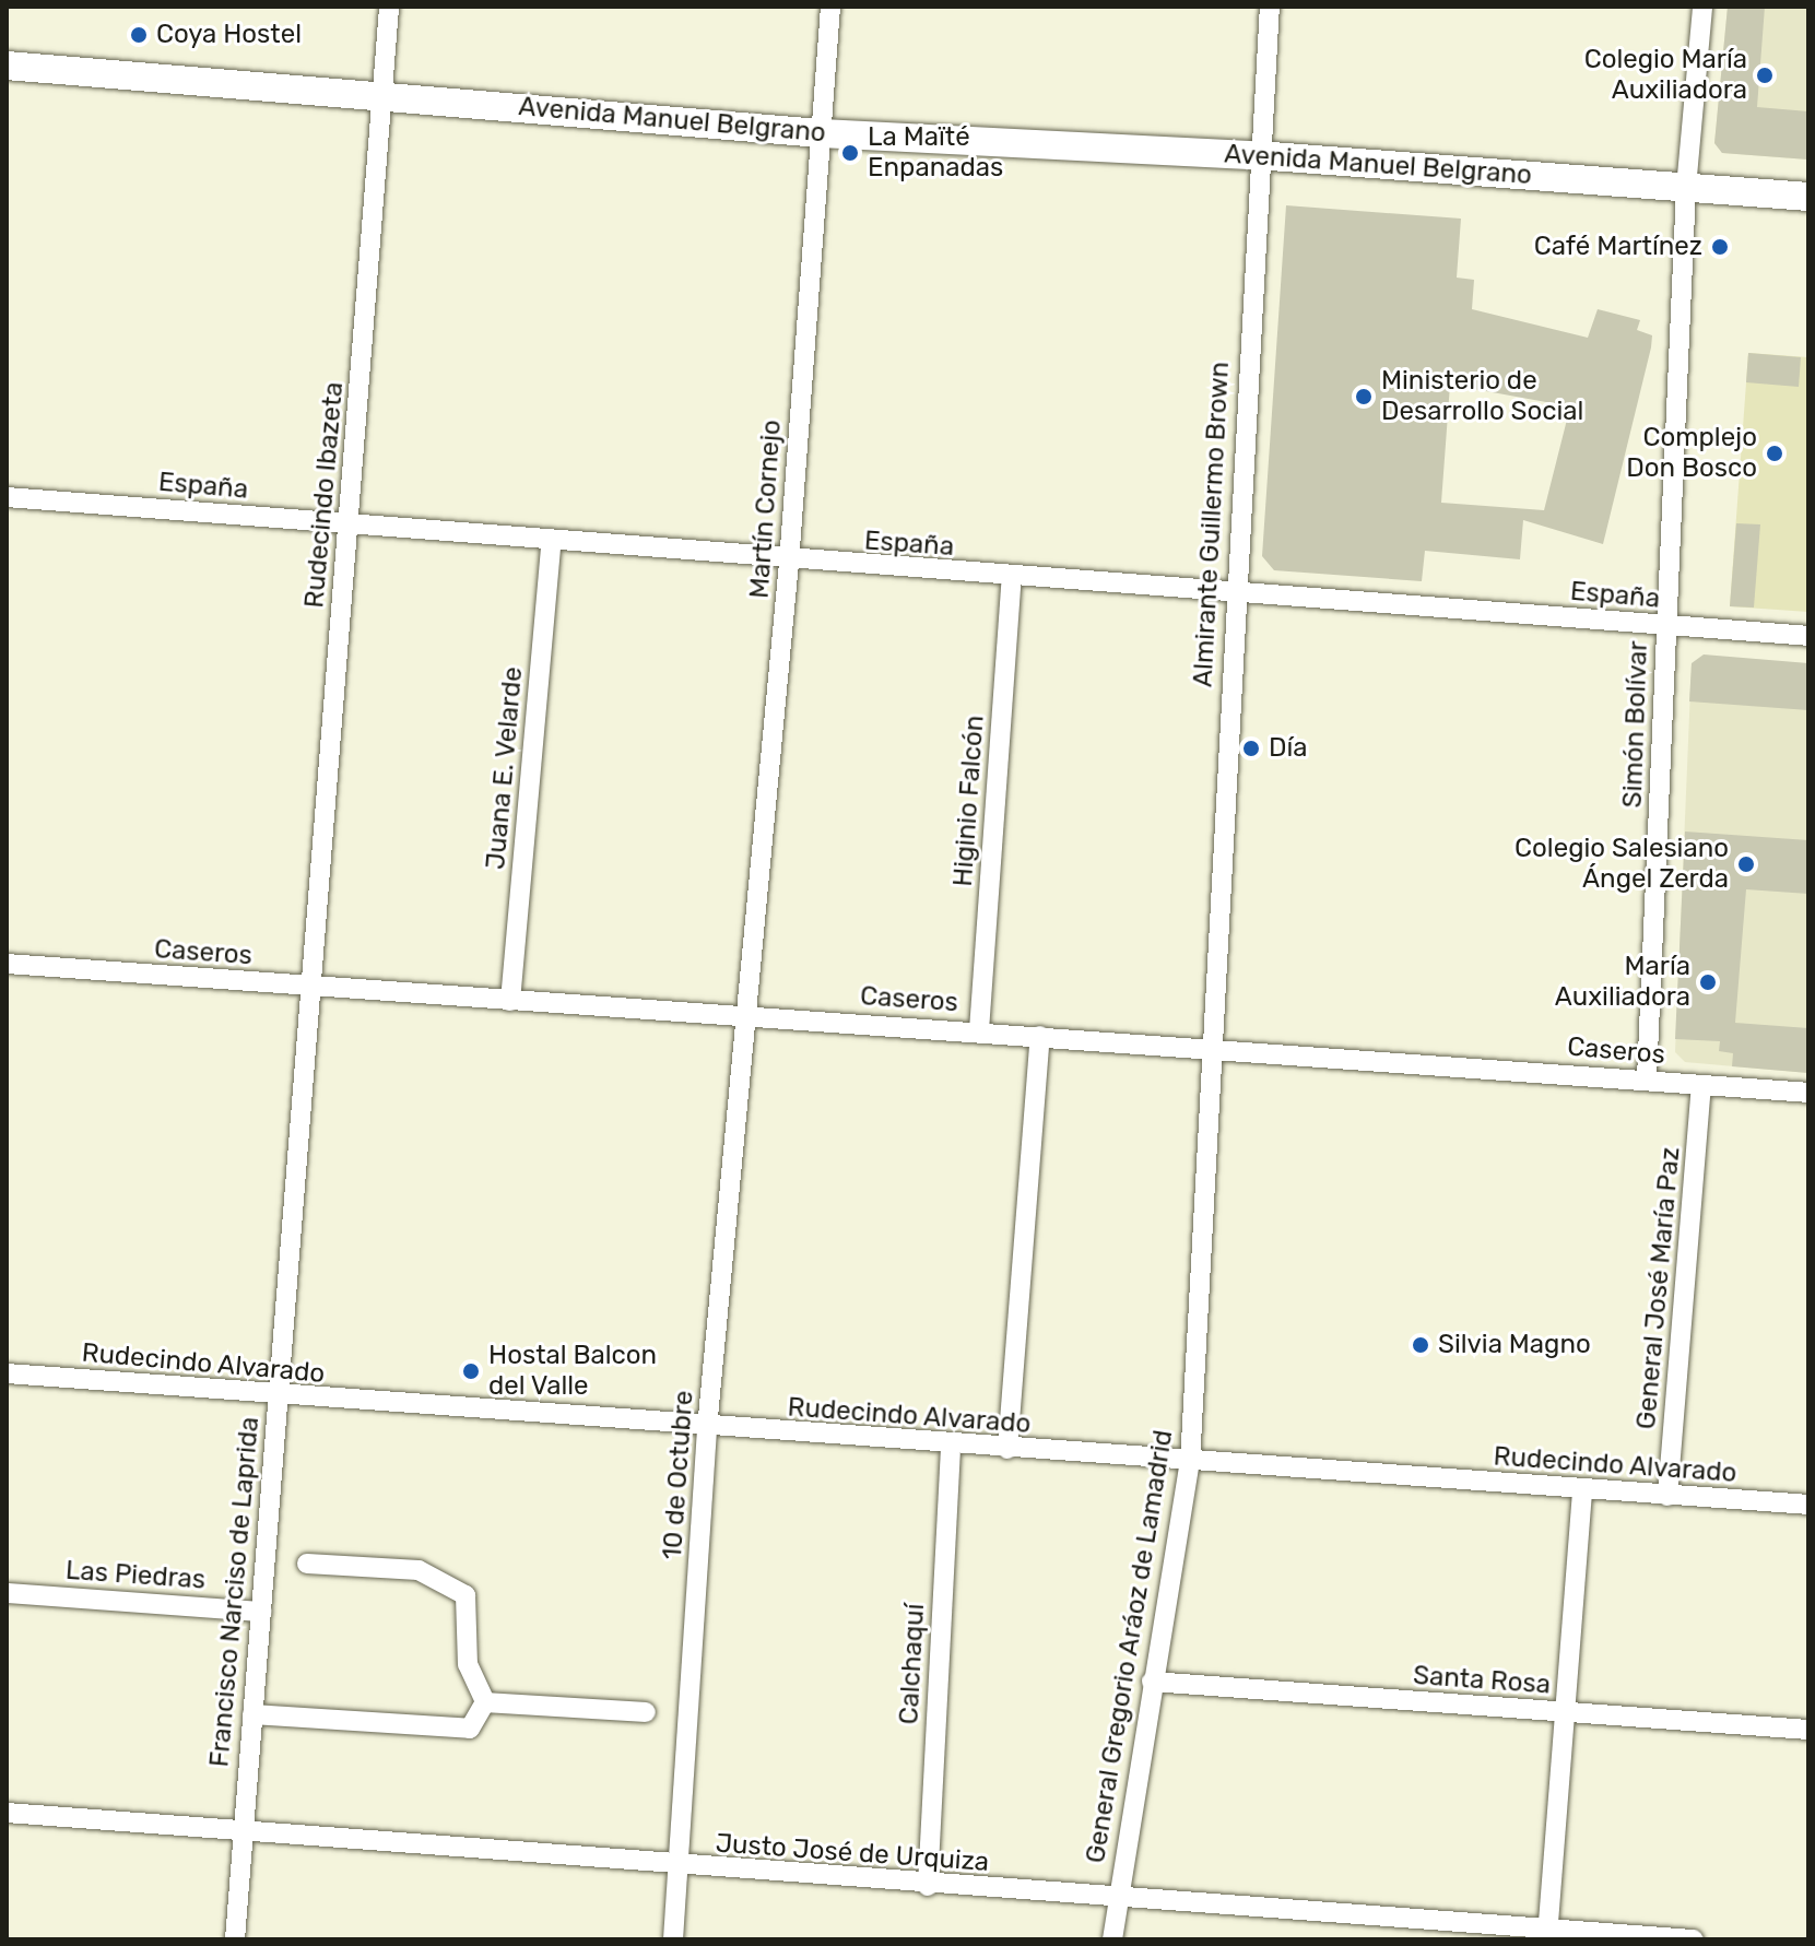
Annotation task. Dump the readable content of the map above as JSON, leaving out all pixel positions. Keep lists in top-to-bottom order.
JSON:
{
  "streets": {
    "main road": ["Avenida Manuel Belgrano"],
    "street": [
      "España",
      "Rudecindo Ibazeta",
      "Martín Cornejo",
      "Almirante Guillermo Brown",
      "Simón Bolívar",
      "Juana E. Velarde",
      "Higinio Falcón",
      "Caseros",
      "General José María Paz",
      "Rudecindo Alvarado",
      "10 de Octubre",
      "Las Piedras",
      "Francisco Narciso de Laprida",
      "General Gregorio Aráoz de Lamadrid",
      "Calchaquí",
      "Santa Rosa",
      "Justo José de Urquiza"
    ]
  },
  "crossings": [
    ["Avenida Manuel Belgrano", "Rudecindo Ibazeta"],
    ["Avenida Manuel Belgrano", "Martín Cornejo"],
    ["Avenida Manuel Belgrano", "Almirante Guillermo Brown"],
    ["Avenida Manuel Belgrano", "Simón Bolívar"],
    ["España", "Rudecindo Ibazeta"],
    ["España", "Martín Cornejo"],
    ["España", "Almirante Guillermo Brown"],
    ["España", "Simón Bolívar"],
    ["España", "Juana E. Velarde"],
    ["España", "Higinio Falcón"],
    ["Rudecindo Ibazeta", "Caseros"],
    ["Rudecindo Ibazeta", "Francisco Narciso de Laprida"],
    ["Martín Cornejo", "Caseros"],
    ["Martín Cornejo", "10 de Octubre"],
    ["Almirante Guillermo Brown", "Caseros"],
    ["Almirante Guillermo Brown", "General Gregorio Aráoz de Lamadrid"],
    ["Simón Bolívar", "Caseros"],
    ["Juana E. Velarde", "Caseros"],
    ["Higinio Falcón", "Caseros"],
    ["Caseros", "General José María Paz"],
    ["Caseros", "10 de Octubre"],
    ["Caseros", "Francisco Narciso de Laprida"],
    ["Caseros", "General Gregorio Aráoz de Lamadrid"],
    ["General José María Paz", "Rudecindo Alvarado"],
    ["Rudecindo Alvarado", "10 de Octubre"],
    ["Rudecindo Alvarado", "Francisco Narciso de Laprida"],
    ["Rudecindo Alvarado", "General Gregorio Aráoz de Lamadrid"],
    ["Rudecindo Alvarado", "Calchaquí"],
    ["10 de Octubre", "Justo José de Urquiza"],
    ["Las Piedras", "Francisco Narciso de Laprida"],
    ["Francisco Narciso de Laprida", "Justo José de Urquiza"],
    ["General Gregorio Aráoz de Lamadrid", "Santa Rosa"],
    ["General Gregorio Aráoz de Lamadrid", "Justo José de Urquiza"],
    ["Calchaquí", "Justo José de Urquiza"]
  ],
  "places": [
    "Coya Hostel",
    "Colegio María Auxiliadora",
    "La Maïté Enpanadas",
    "Café Martínez",
    "Ministerio de Desarrollo Social",
    "Complejo Don Bosco",
    "Día",
    "Colegio Salesiano Ángel Zerda",
    "María Auxiliadora",
    "Silvia Magno",
    "Hostal Balcon del Valle"
  ]
}
